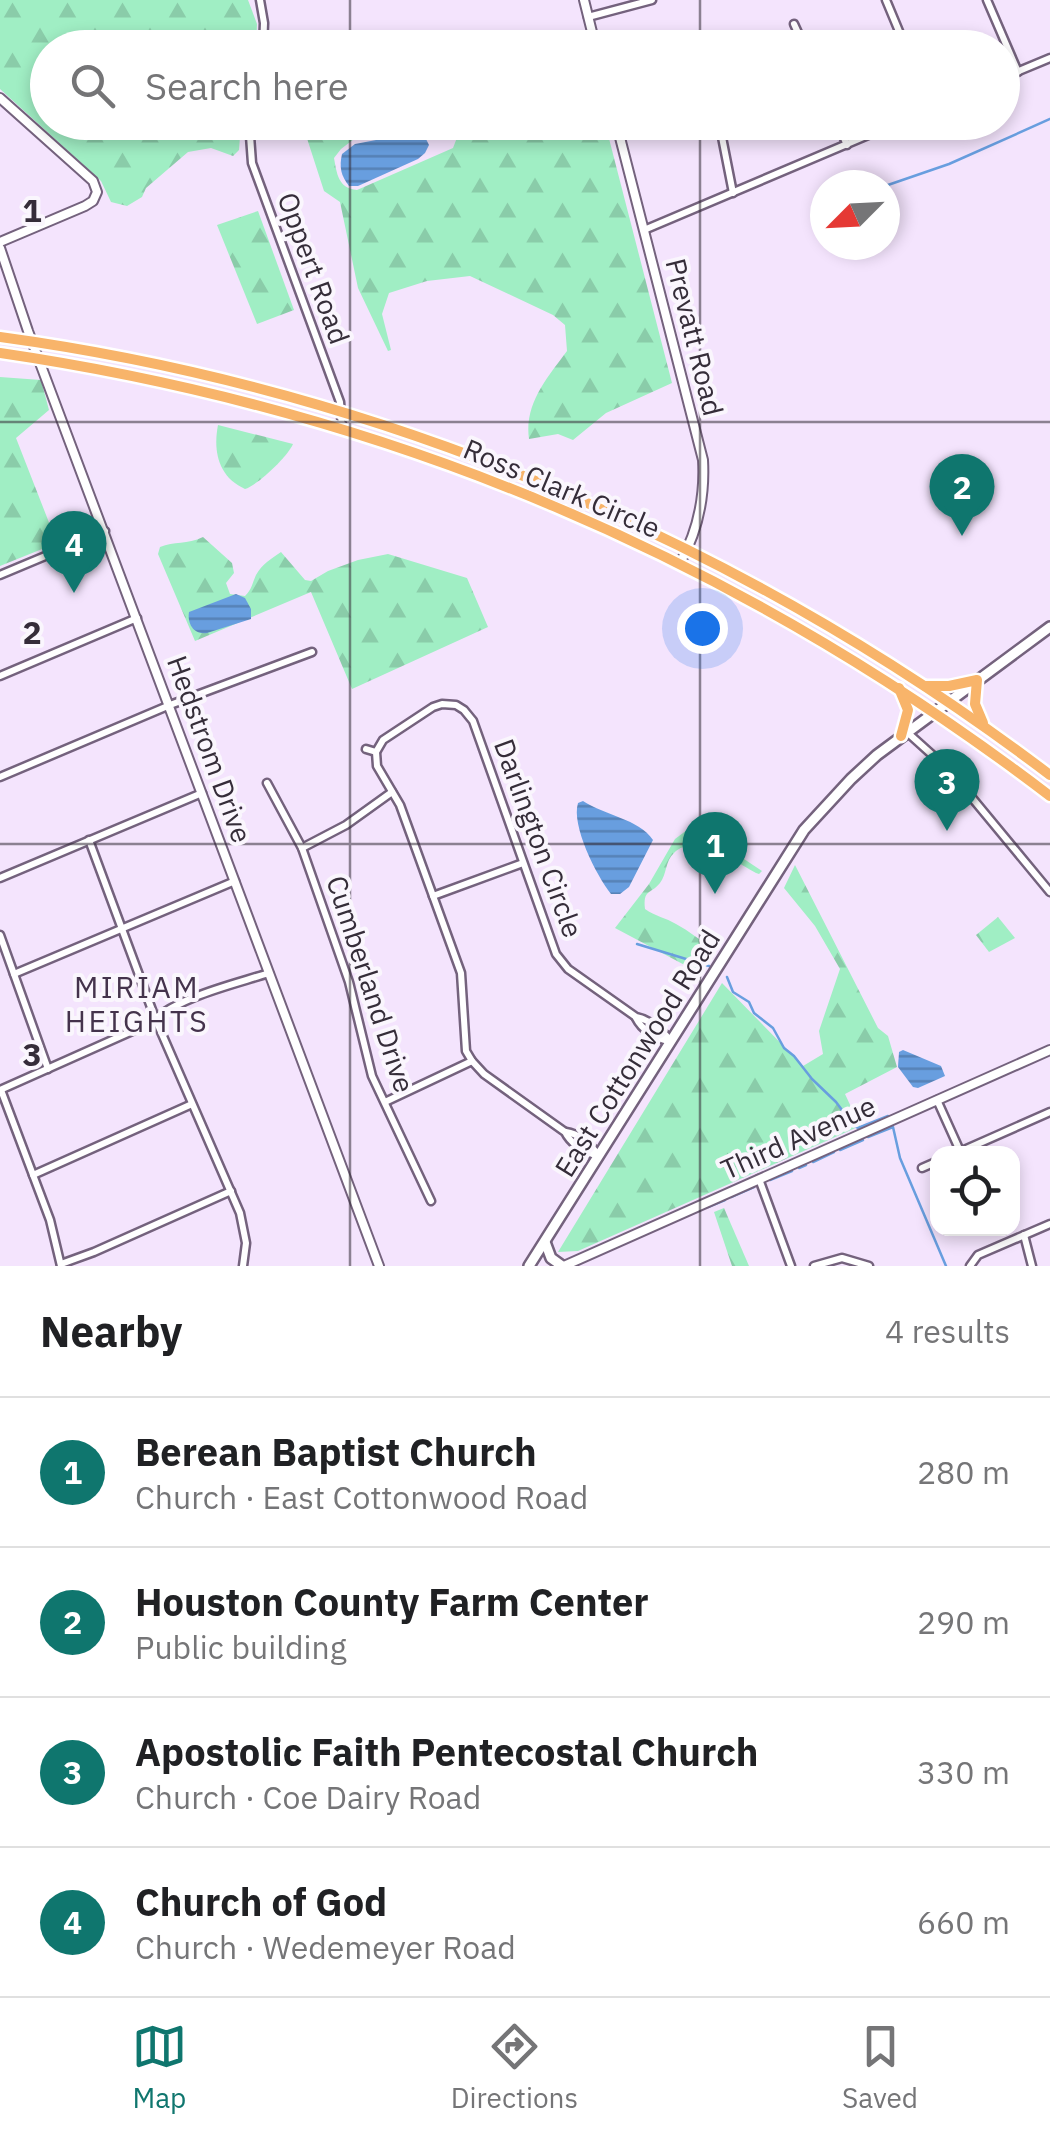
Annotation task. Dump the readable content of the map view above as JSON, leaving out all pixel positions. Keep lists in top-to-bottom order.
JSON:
{
  "streets": {
    "highway": ["Ross Clark Circle"],
    "main road": ["East Cottonwood Road"],
    "street": [
      "Oppert Road",
      "Prevatt Road",
      "Hedstrom Drive",
      "Darlington Circle",
      "Cumberland Drive",
      "Third Avenue"
    ]
  },
  "crossings": [
    ["Oppert Road", "Ross Clark Circle"],
    ["Prevatt Road", "Ross Clark Circle"],
    ["Ross Clark Circle", "Hedstrom Drive"],
    ["Ross Clark Circle", "East Cottonwood Road"],
    ["Darlington Circle", "East Cottonwood Road"]
  ],
  "districts": ["MIRIAM HEIGHTS"],
  "north": "bottom left",
  "page": {
    "search": "Search here",
    "pins": [
      "2",
      "4",
      "3",
      "1"
    ],
    "heading": ["Nearby", "4 results"],
    "list": [
      {
        "mark": "1",
        "name": "Berean Baptist Church",
        "note": "Church · East Cottonwood Road",
        "value": "280 m"
      },
      {
        "mark": "2",
        "name": "Houston County Farm Center",
        "note": "Public building",
        "value": "290 m"
      },
      {
        "mark": "3",
        "name": "Apostolic Faith Pentecostal Church",
        "note": "Church · Coe Dairy Road",
        "value": "330 m"
      },
      {
        "mark": "4",
        "name": "Church of God",
        "note": "Church · Wedemeyer Road",
        "value": "660 m"
      }
    ],
    "nav": ["Map", "Directions", "Saved"]
  },
  "grid": {
    "rows": ["1", "2", "3"]
  }
}
